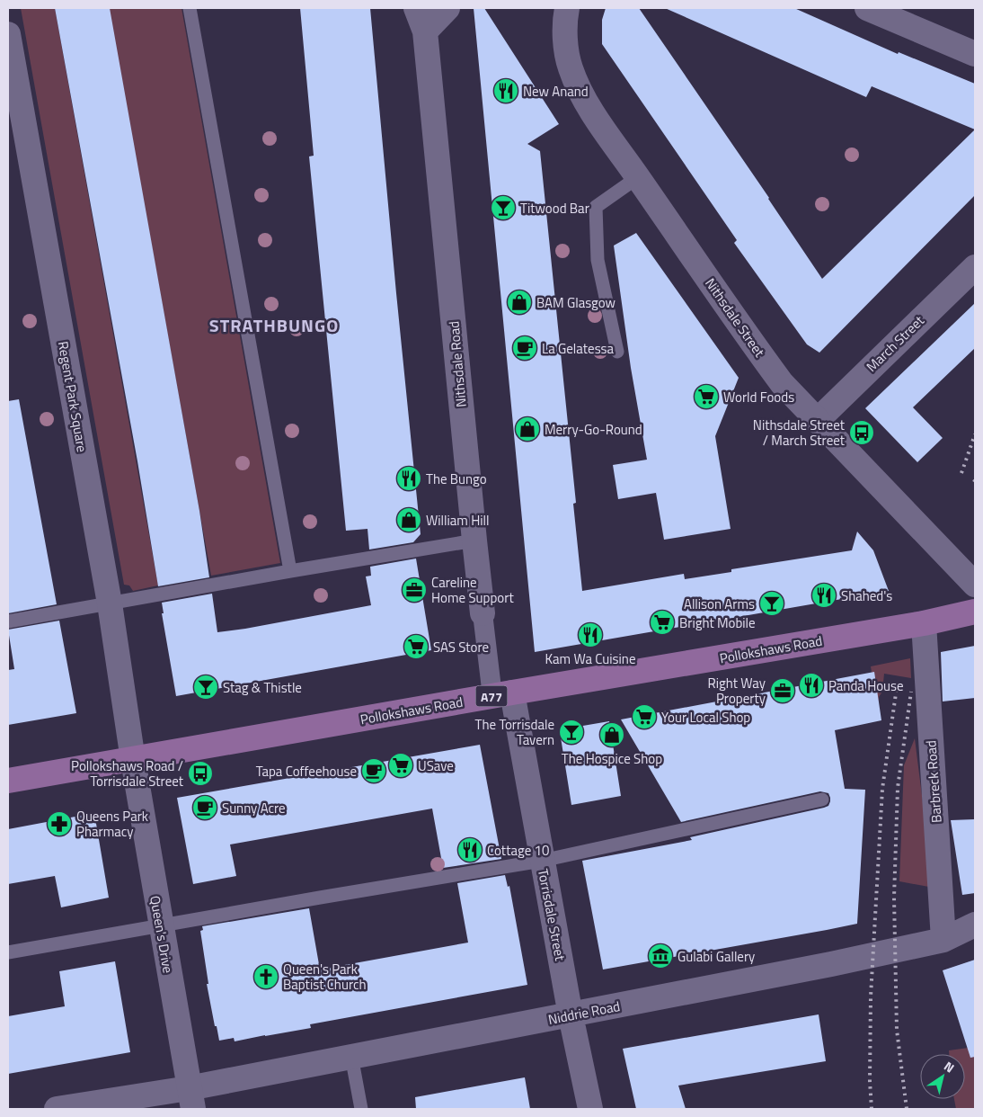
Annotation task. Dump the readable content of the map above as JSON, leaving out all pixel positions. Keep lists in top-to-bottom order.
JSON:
{
  "streets": {
    "main road": ["Pollokshaws Road", "A77"],
    "street": [
      "Nithsdale Street",
      "March Street",
      "Nithsdale Road",
      "Regent Park Square",
      "Barbreck Road",
      "Torrisdale Street",
      "Queen's Drive",
      "Niddrie Road"
    ]
  },
  "crossings": [
    ["Nithsdale Street", "March Street"],
    ["Nithsdale Road", "Pollokshaws Road"],
    ["Nithsdale Road", "Torrisdale Street"],
    ["Regent Park Square", "Pollokshaws Road"],
    ["Regent Park Square", "Queen's Drive"],
    ["Pollokshaws Road", "Barbreck Road"],
    ["Pollokshaws Road", "Torrisdale Street"],
    ["Pollokshaws Road", "Queen's Drive"],
    ["Barbreck Road", "Niddrie Road"],
    ["Torrisdale Street", "Niddrie Road"],
    ["Queen's Drive", "Niddrie Road"]
  ],
  "districts": ["STRATHBUNGO"],
  "places": {
    "restaurant": [
      "New Anand",
      "The Bungo",
      "Shahed's",
      "Kam Wa Cuisine",
      "Panda House",
      "Cottage 10"
    ],
    "bar": [
      "Titwood Bar",
      "Allison Arms",
      "Stag & Thistle",
      "The Torrisdale Tavern"
    ],
    "shop": [
      "BAM Glasgow",
      "Merry-Go-Round",
      "William Hill",
      "The Hospice Shop"
    ],
    "cafe": ["La Gelatessa", "Tapa Coffeehouse", "Sunny Acre"],
    "supermarket": [
      "World Foods",
      "Bright Mobile",
      "SAS Store",
      "Your Local Shop",
      "USave"
    ],
    "bus stop": ["Nithsdale Street / March Street", "Pollokshaws Road / Torrisdale Street"],
    "office": ["Careline Home Support", "Right Way Property"],
    "pharmacy": ["Queens Park Pharmacy"],
    "museum": ["Gulabi Gallery"],
    "church": ["Queen's Park Baptist Church"]
  },
  "north": "top right"
}
